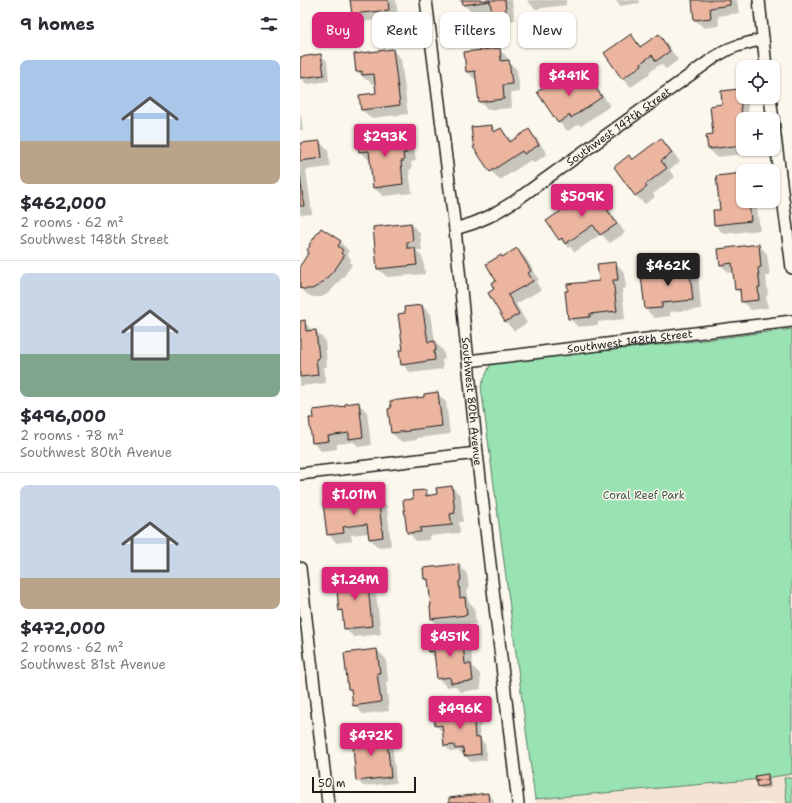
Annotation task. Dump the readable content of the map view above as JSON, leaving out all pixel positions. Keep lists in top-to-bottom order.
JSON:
{
  "streets": {
    "street": ["Southwest 147th Street", "Southwest 148th Street", "Southwest 80th Avenue"]
  },
  "crossings": [
    ["Southwest 147th Street", "Southwest 80th Avenue"],
    ["Southwest 148th Street", "Southwest 80th Avenue"]
  ],
  "parks": ["Coral Reef Park"],
  "scale_bar": "50 m",
  "page": {
    "heading": "9 homes",
    "chip": [
      "Buy",
      "Rent",
      "Filters",
      "New"
    ],
    "list": [
      {
        "name": "$462,000",
        "note": "2 rooms · 62 m² · Southwest 148th Street"
      },
      {
        "name": "$496,000",
        "note": "2 rooms · 78 m² · Southwest 80th Avenue"
      },
      {
        "name": "$472,000",
        "note": "2 rooms · 62 m² · Southwest 81st Avenue"
      }
    ],
    "map_buttons": ["+", "−"],
    "price": [
      "$441K",
      "$293K",
      "$509K",
      "$462K",
      "$1.01M",
      "$1.24M",
      "$451K",
      "$496K",
      "$472K"
    ],
    "scale": "50 m"
  }
}
